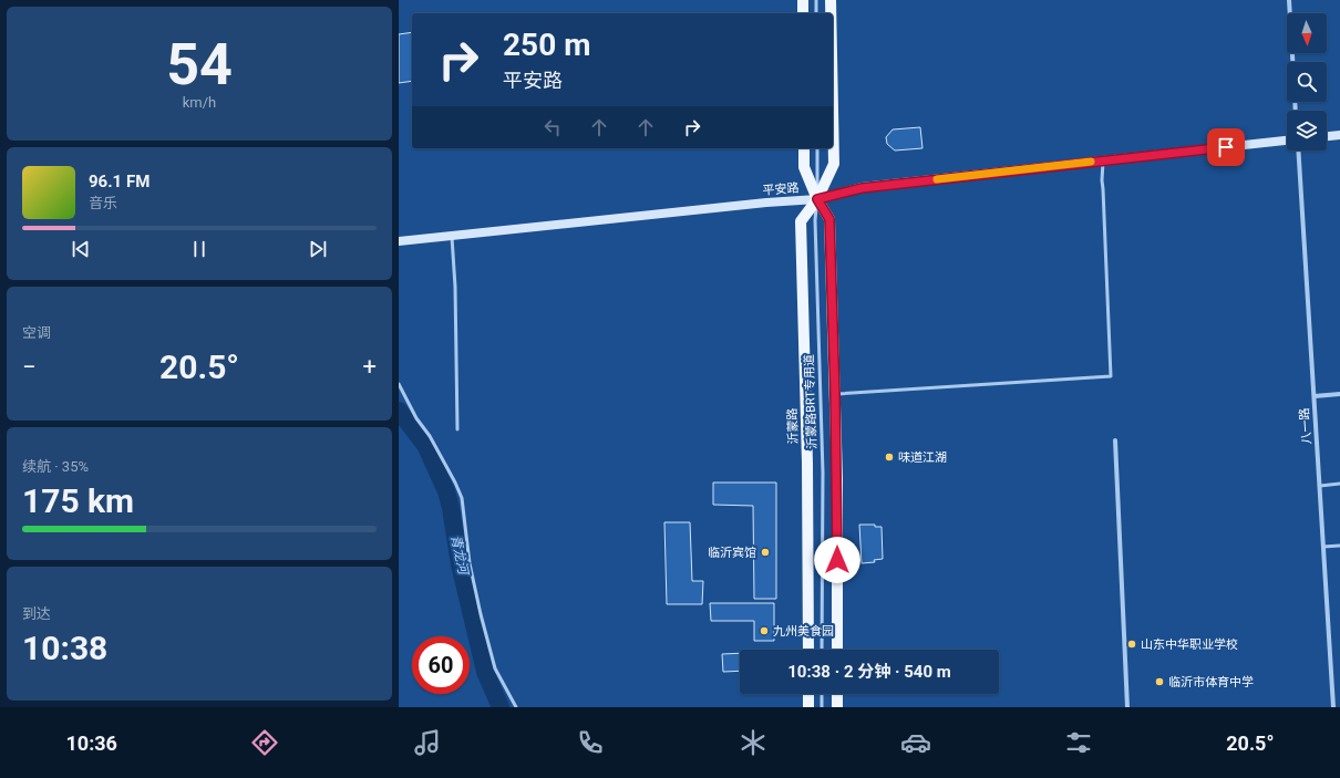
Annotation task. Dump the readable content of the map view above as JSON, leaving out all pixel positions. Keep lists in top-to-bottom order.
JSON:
{
  "streets": {
    "main road": ["平安路", "沂蒙路"],
    "street": ["八一路"],
    "lane": ["沂蒙路BRT专用道"]
  },
  "crossings": [
    ["平安路", "沂蒙路BRT专用道"],
    ["平安路", "沂蒙路"],
    ["沂蒙路BRT专用道", "沂蒙路"]
  ],
  "water": ["青龙河"],
  "places": [
    "味道江湖",
    "临沂宾馆",
    "九州美食园",
    "山东中华职业学校",
    "临沂市体育中学"
  ],
  "north": "bottom",
  "page": {
    "tile": [
      ["54", "km/h"],
      "空调",
      ["续航 · 35%", "175 km"],
      ["到达", "10:38"]
    ],
    "turn": ["250 m", "平安路"],
    "song": ["96.1 FM", "音乐"],
    "heat": ["−", "20.5°", "+"],
    "limit": "60",
    "trip": "10:38 · 2 分钟 · 540 m",
    "tabs": ["10:36", "20.5°"]
  }
}
